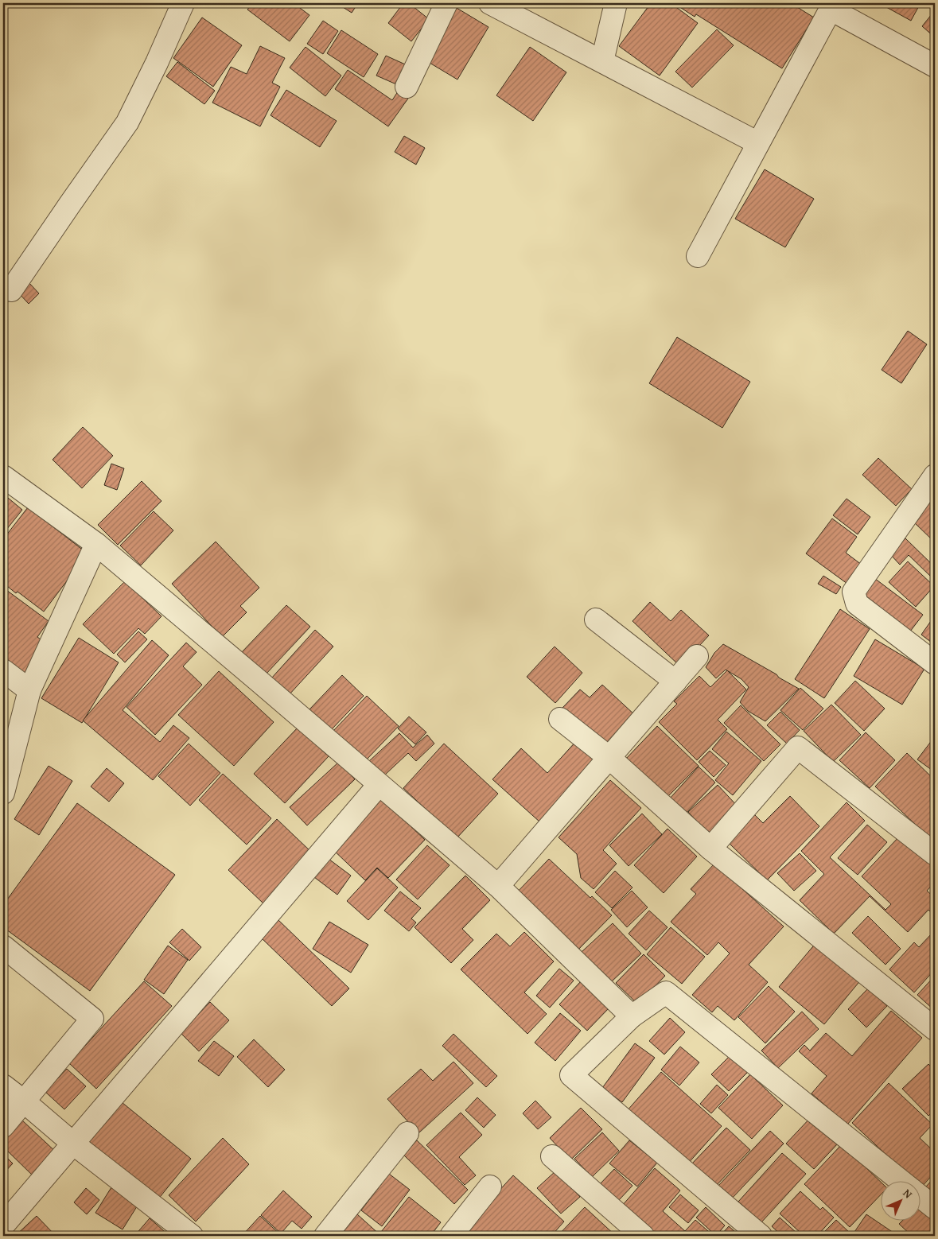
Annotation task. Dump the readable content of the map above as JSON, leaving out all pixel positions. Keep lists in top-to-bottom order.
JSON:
{
  "north": "top right"
}
